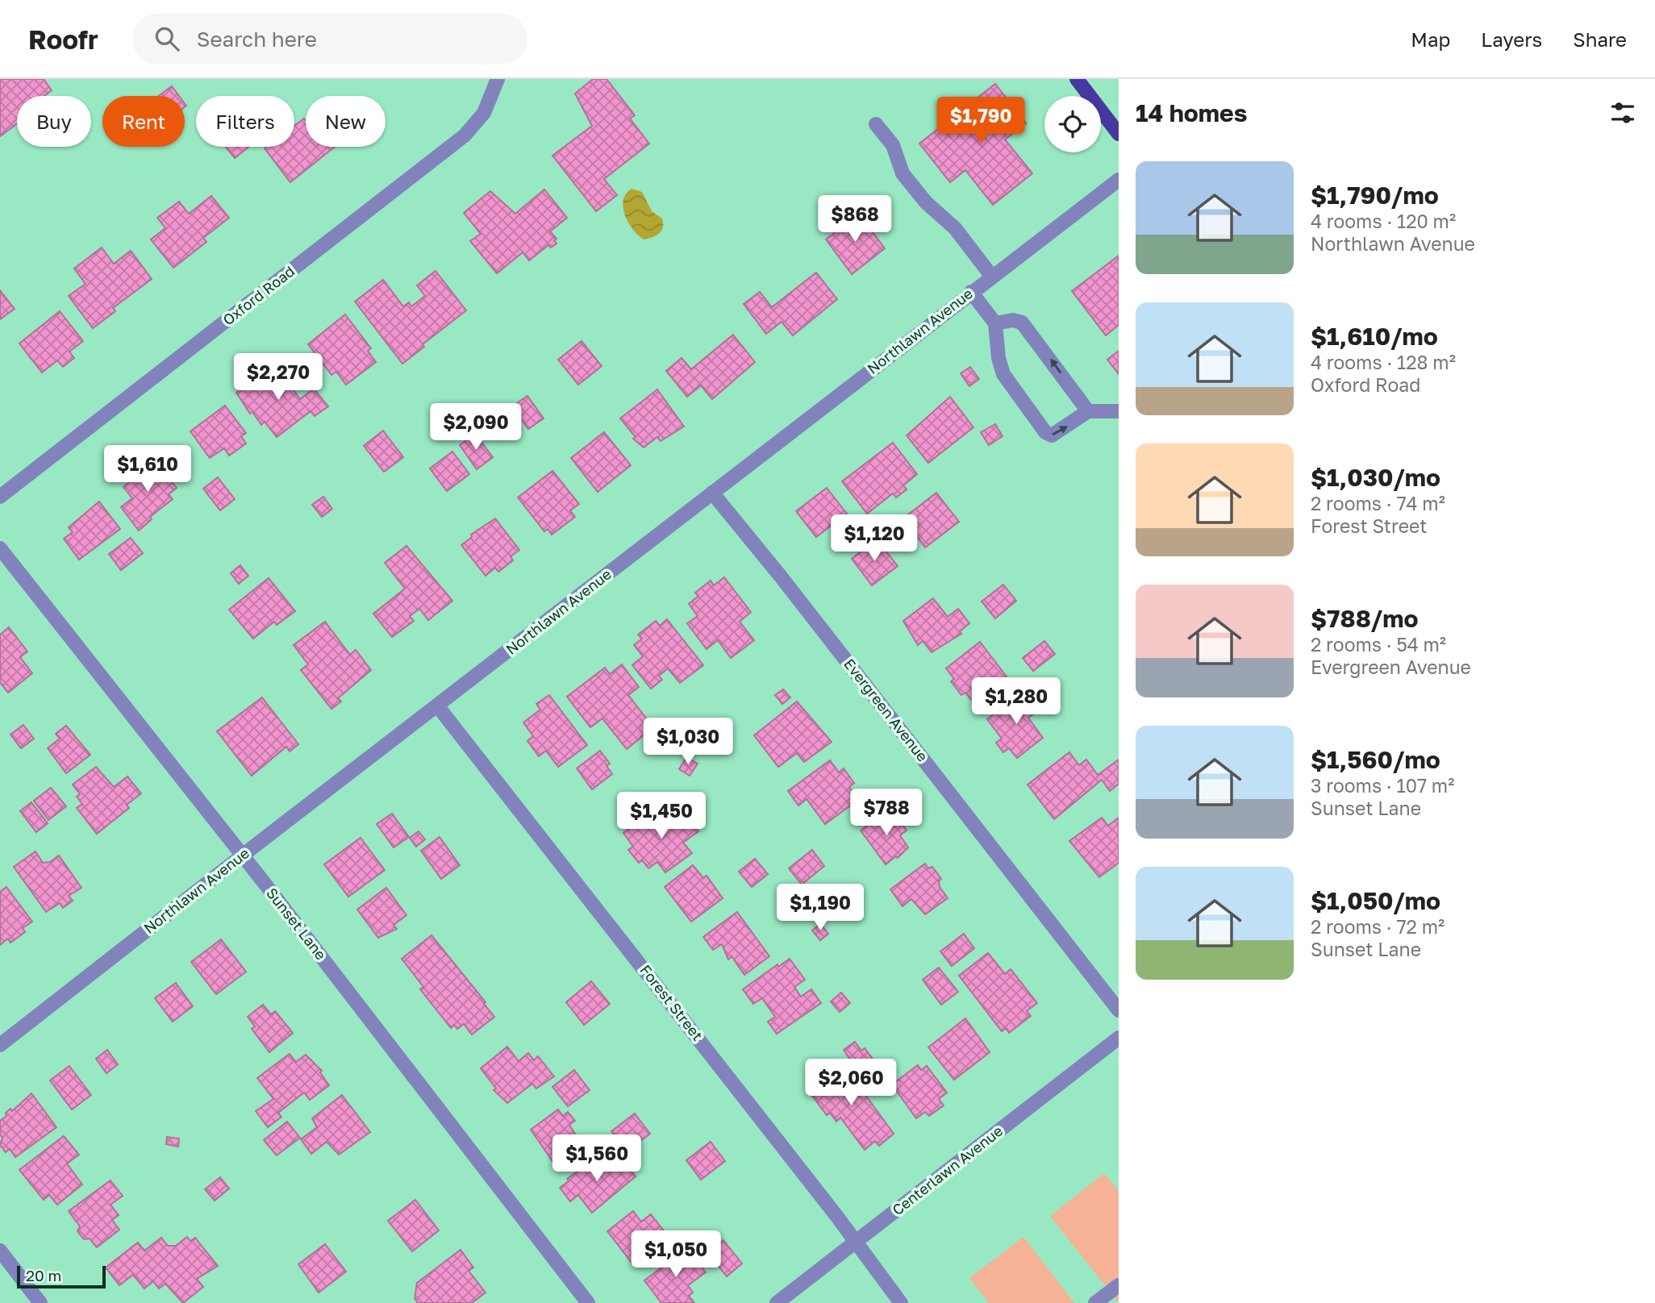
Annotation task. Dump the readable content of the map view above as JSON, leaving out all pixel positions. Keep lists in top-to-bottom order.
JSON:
{
  "streets": {
    "street": [
      "Oxford Road",
      "Northlawn Avenue",
      "Evergreen Avenue",
      "Sunset Lane",
      "Forest Street",
      "Centerlawn Avenue"
    ]
  },
  "crossings": [
    ["Northlawn Avenue", "Evergreen Avenue"],
    ["Northlawn Avenue", "Sunset Lane"],
    ["Northlawn Avenue", "Forest Street"],
    ["Forest Street", "Centerlawn Avenue"]
  ],
  "scale_bar": "20 m",
  "page": {
    "header": "Roofr",
    "search": "Search here",
    "nav": ["Map", "Layers", "Share"],
    "heading": "14 homes",
    "chip": [
      "Buy",
      "Rent",
      "Filters",
      "New"
    ],
    "price": [
      "$1,790",
      "$868",
      "$2,270",
      "$2,090",
      "$1,610",
      "$1,120",
      "$1,280",
      "$1,030",
      "$788",
      "$1,450",
      "$1,190",
      "$2,060",
      "$1,560",
      "$1,050"
    ],
    "list": [
      {
        "name": "$1,790/mo",
        "note": "4 rooms · 120 m² · Northlawn Avenue"
      },
      {
        "name": "$1,610/mo",
        "note": "4 rooms · 128 m² · Oxford Road"
      },
      {
        "name": "$1,030/mo",
        "note": "2 rooms · 74 m² · Forest Street"
      },
      {
        "name": "$788/mo",
        "note": "2 rooms · 54 m² · Evergreen Avenue"
      },
      {
        "name": "$1,560/mo",
        "note": "3 rooms · 107 m² · Sunset Lane"
      },
      {
        "name": "$1,050/mo",
        "note": "2 rooms · 72 m² · Sunset Lane"
      }
    ],
    "scale": "20 m"
  }
}
